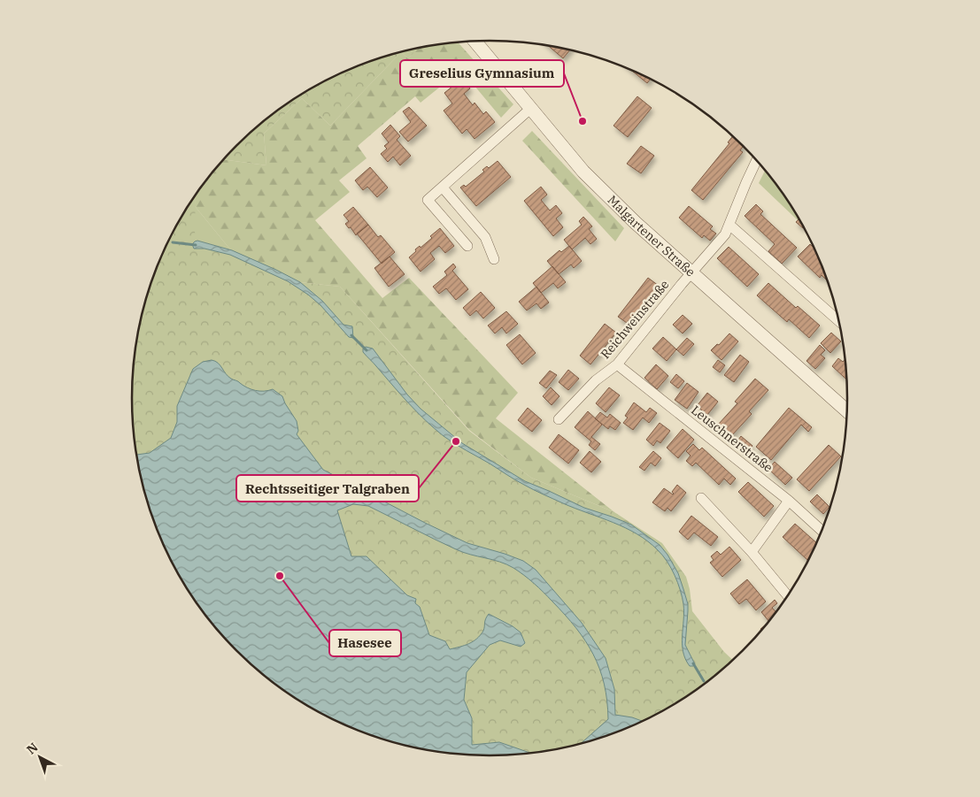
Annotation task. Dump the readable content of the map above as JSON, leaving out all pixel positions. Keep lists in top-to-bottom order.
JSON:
{
  "streets": {
    "street": ["Malgartener Straße", "Reichweinstraße", "Leuschnerstraße"]
  },
  "crossings": [
    ["Malgartener Straße", "Reichweinstraße"],
    ["Reichweinstraße", "Leuschnerstraße"]
  ],
  "places": ["Greselius Gymnasium", "Rechtsseitiger Talgraben", "Hasesee"],
  "north": "top left"
}
